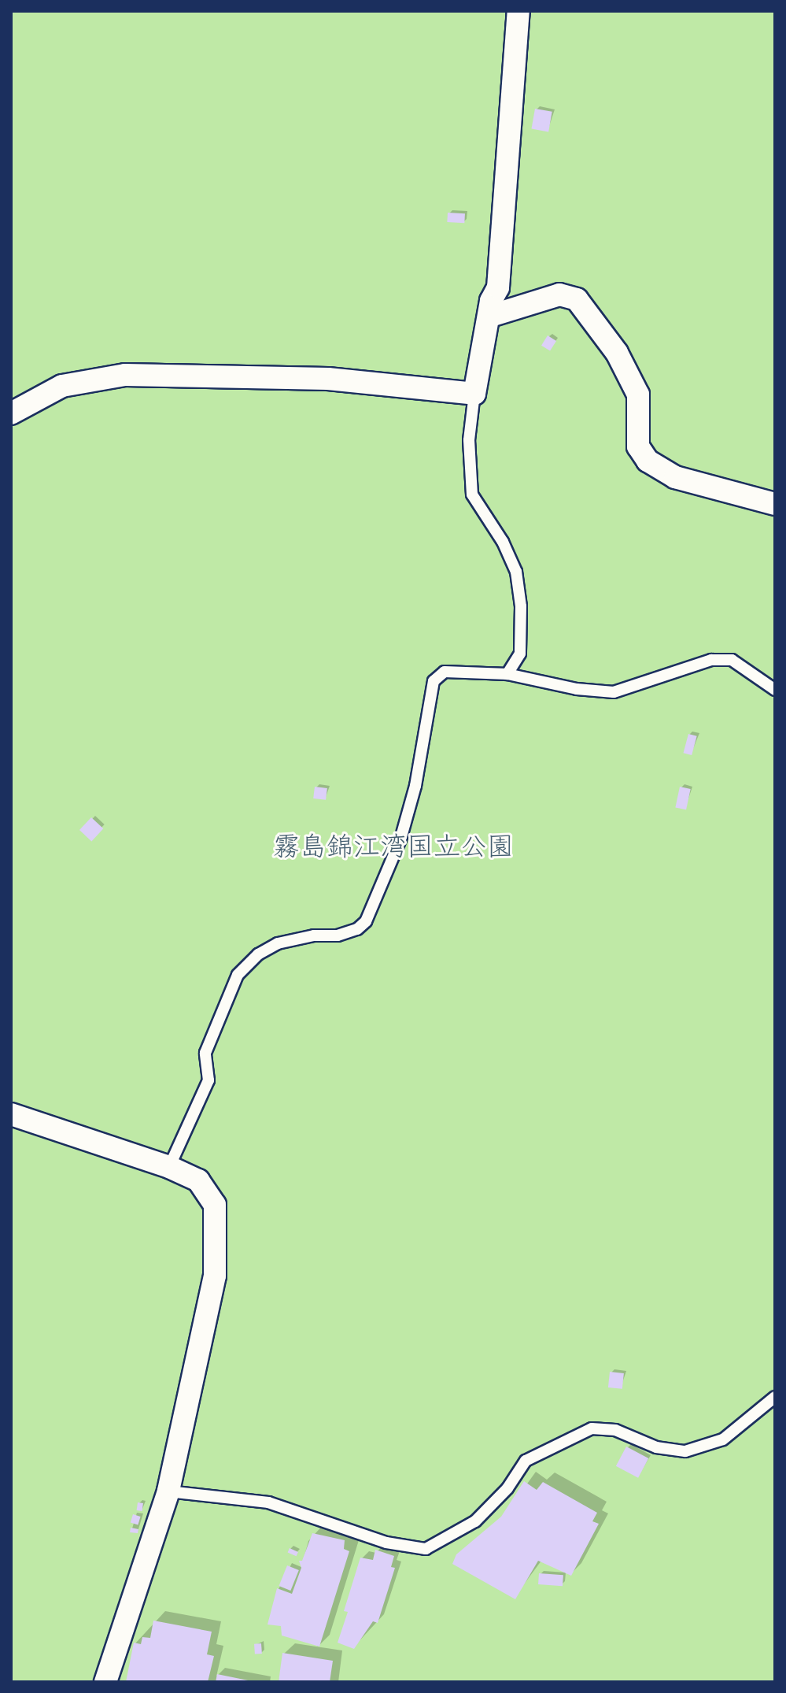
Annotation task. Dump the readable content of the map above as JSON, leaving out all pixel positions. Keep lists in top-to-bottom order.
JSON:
{
  "parks": ["霧島錦江湾国立公園"]
}
